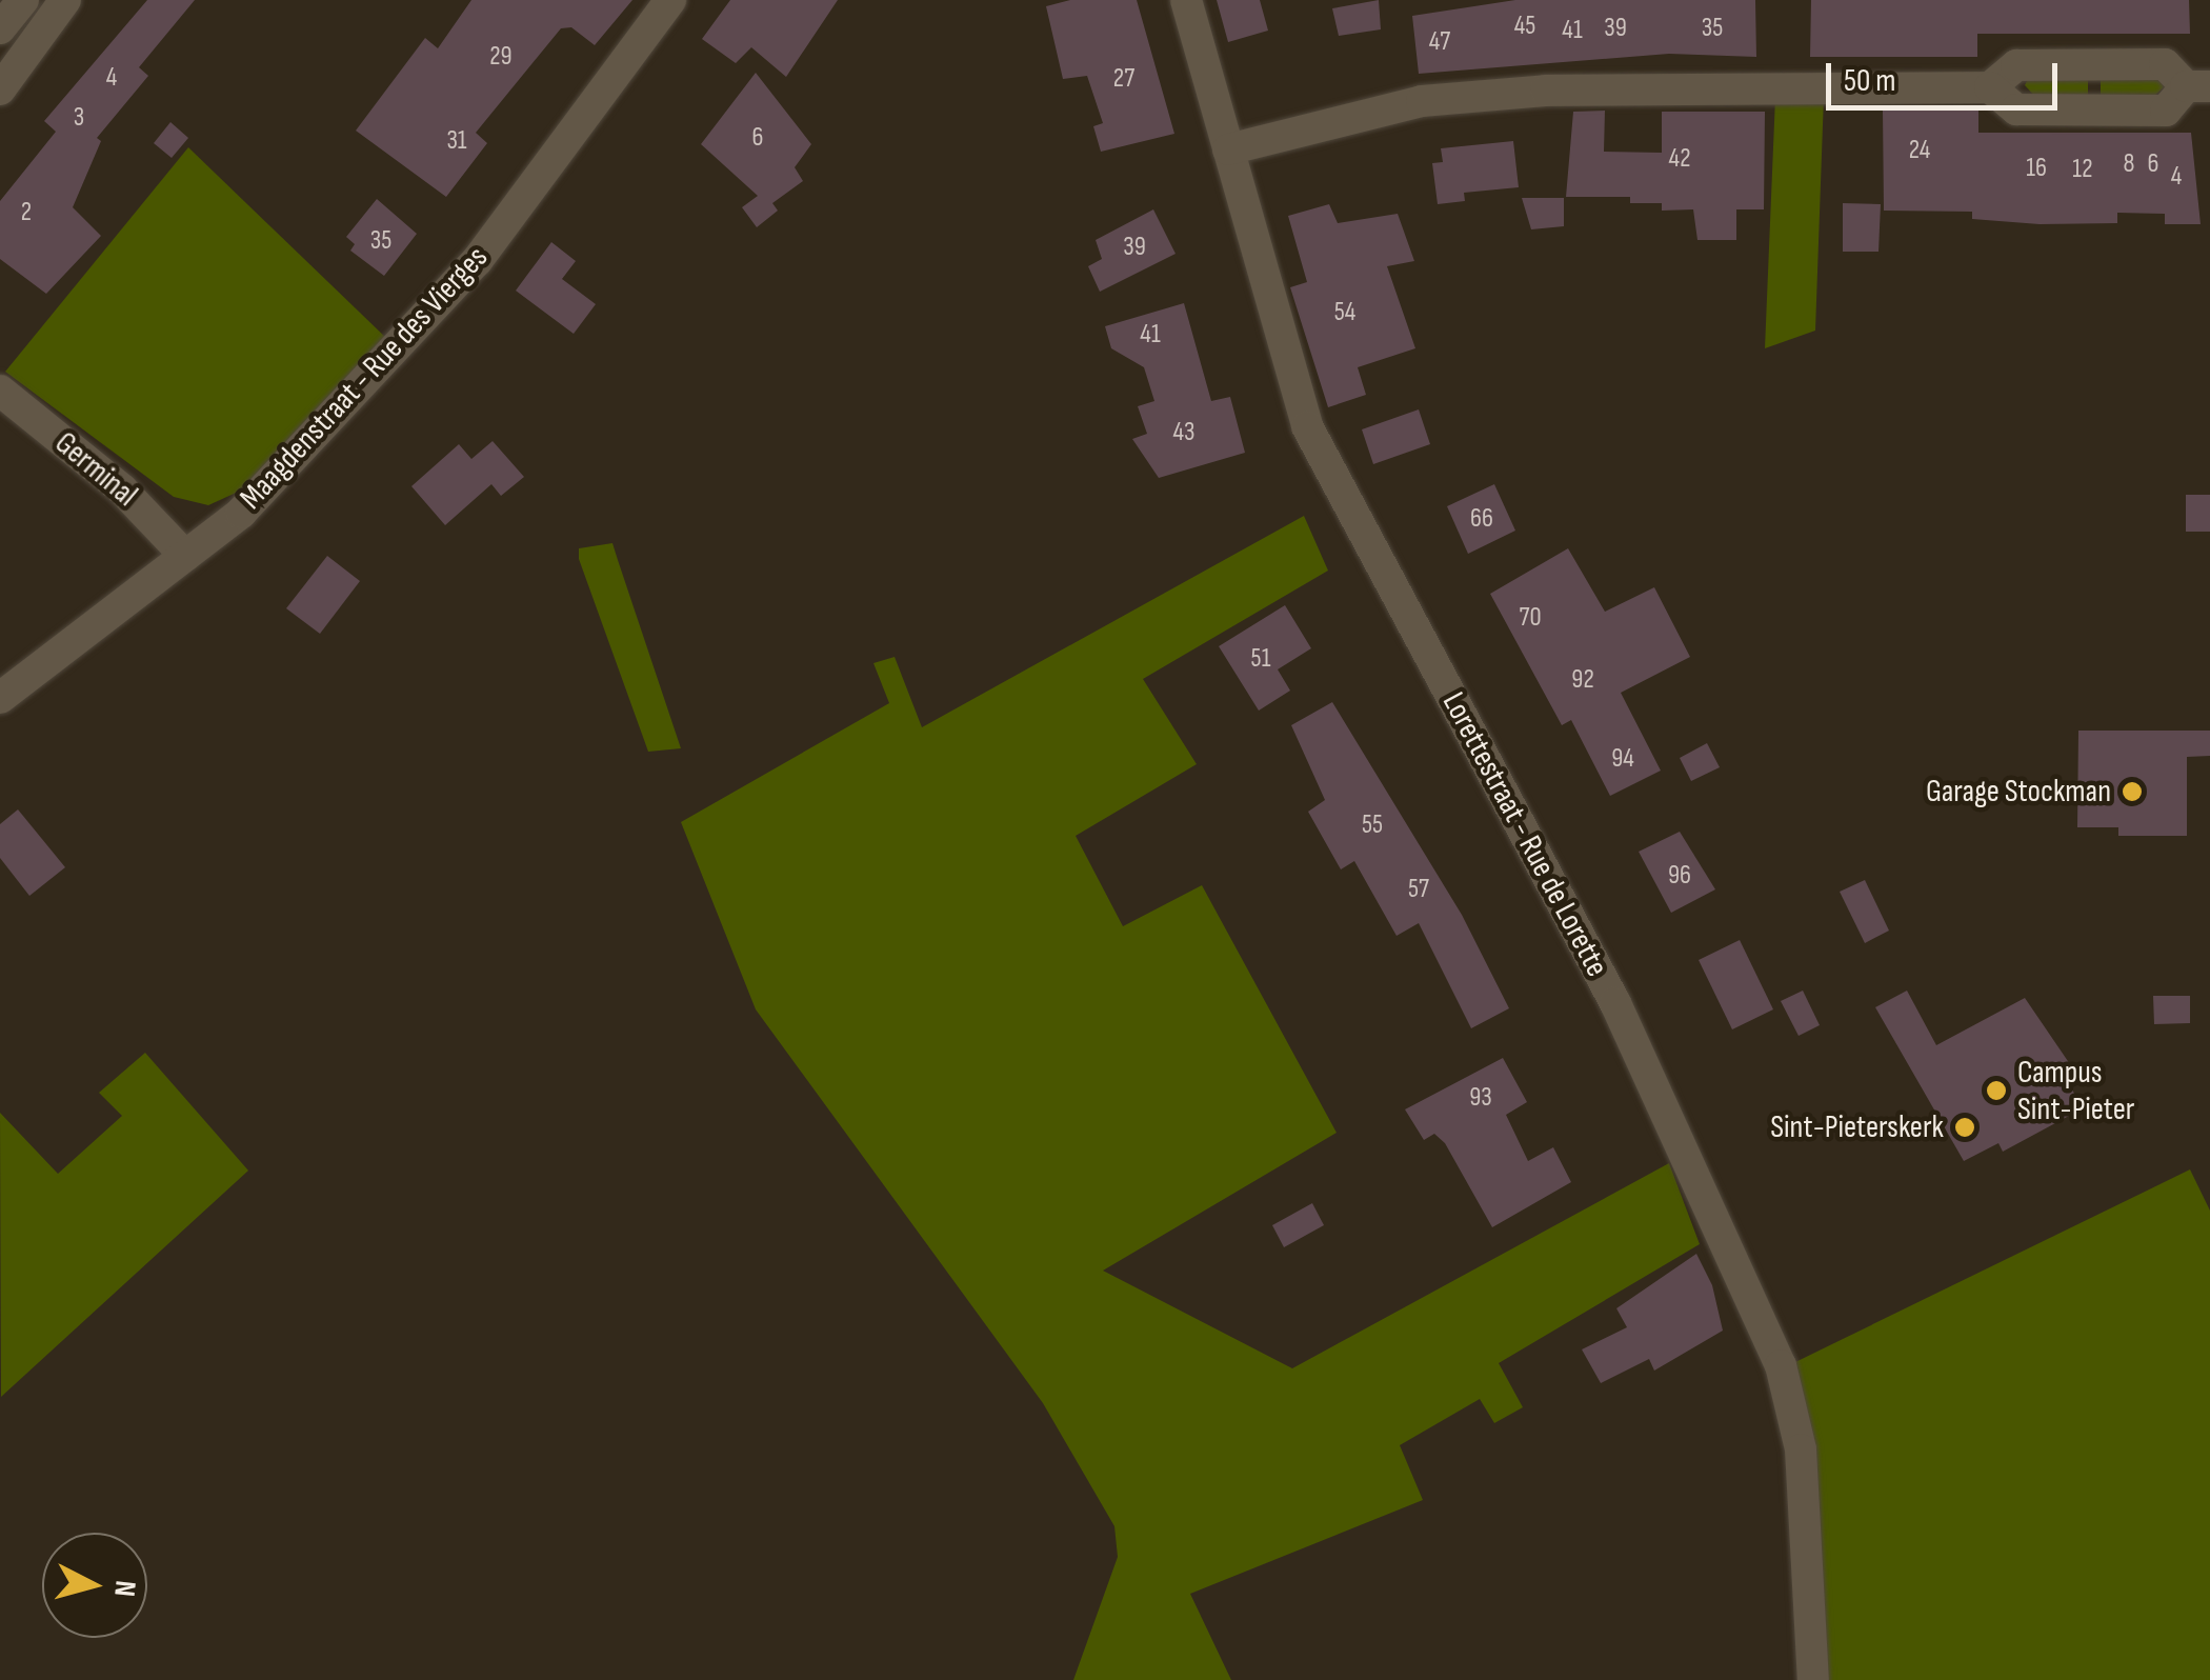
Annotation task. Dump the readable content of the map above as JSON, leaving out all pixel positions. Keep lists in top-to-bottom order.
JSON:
{
  "streets": {
    "street": ["Maagdenstraat - Rue des Vierges", "Germinal", "Lorettestraat - Rue de Lorette"]
  },
  "crossings": [
    ["Maagdenstraat - Rue des Vierges", "Germinal"]
  ],
  "places": ["Garage Stockman", "Campus Sint-Pieter", "Sint-Pieterskerk"],
  "house_numbers": [
    "45",
    "39",
    "35",
    "41",
    "47",
    "29",
    "4",
    "27",
    "3",
    "6",
    "31",
    "24",
    "42",
    "8",
    "6",
    "16",
    "12",
    "4",
    "2",
    "35",
    "39",
    "54",
    "41",
    "43",
    "66",
    "70",
    "51",
    "92",
    "94",
    "55",
    "96",
    "57",
    "93"
  ],
  "scale_bar": "50 m",
  "north": "right"
}
